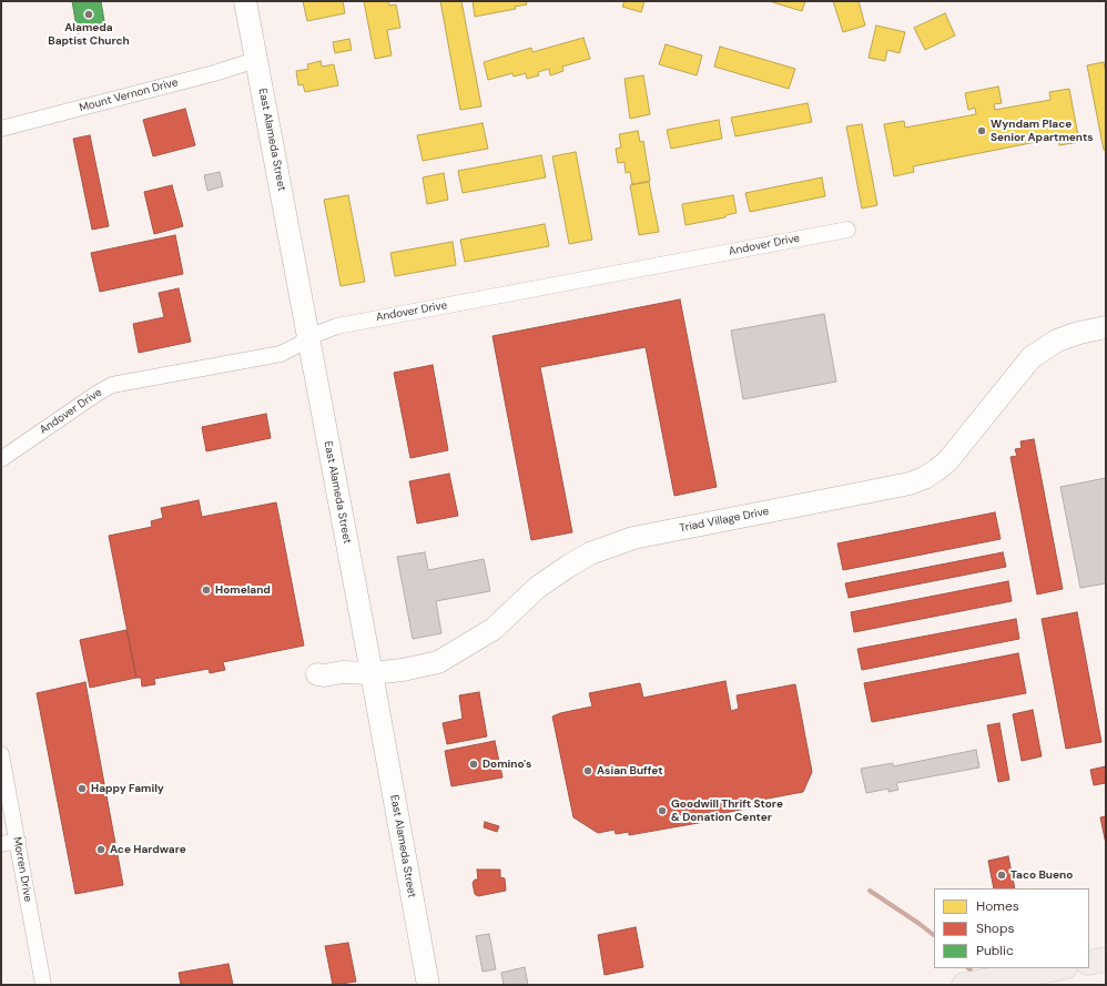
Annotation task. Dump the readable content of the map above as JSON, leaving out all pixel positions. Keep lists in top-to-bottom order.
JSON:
{
  "streets": {
    "street": [
      "Mount Vernon Drive",
      "East Alameda Street",
      "Andover Drive",
      "Triad Village Drive",
      "Morren Drive"
    ]
  },
  "crossings": [
    ["Mount Vernon Drive", "East Alameda Street"],
    ["East Alameda Street", "Andover Drive"],
    ["East Alameda Street", "Triad Village Drive"]
  ],
  "places": [
    "Alameda Baptist Church",
    "Wyndam Place Senior Apartments",
    "Homeland",
    "Domino's",
    "Asian Buffet",
    "Happy Family",
    "Goodwill Thrift Store & Donation Center",
    "Ace Hardware",
    "Taco Bueno"
  ],
  "legend": ["Homes", "Shops", "Public"]
}
